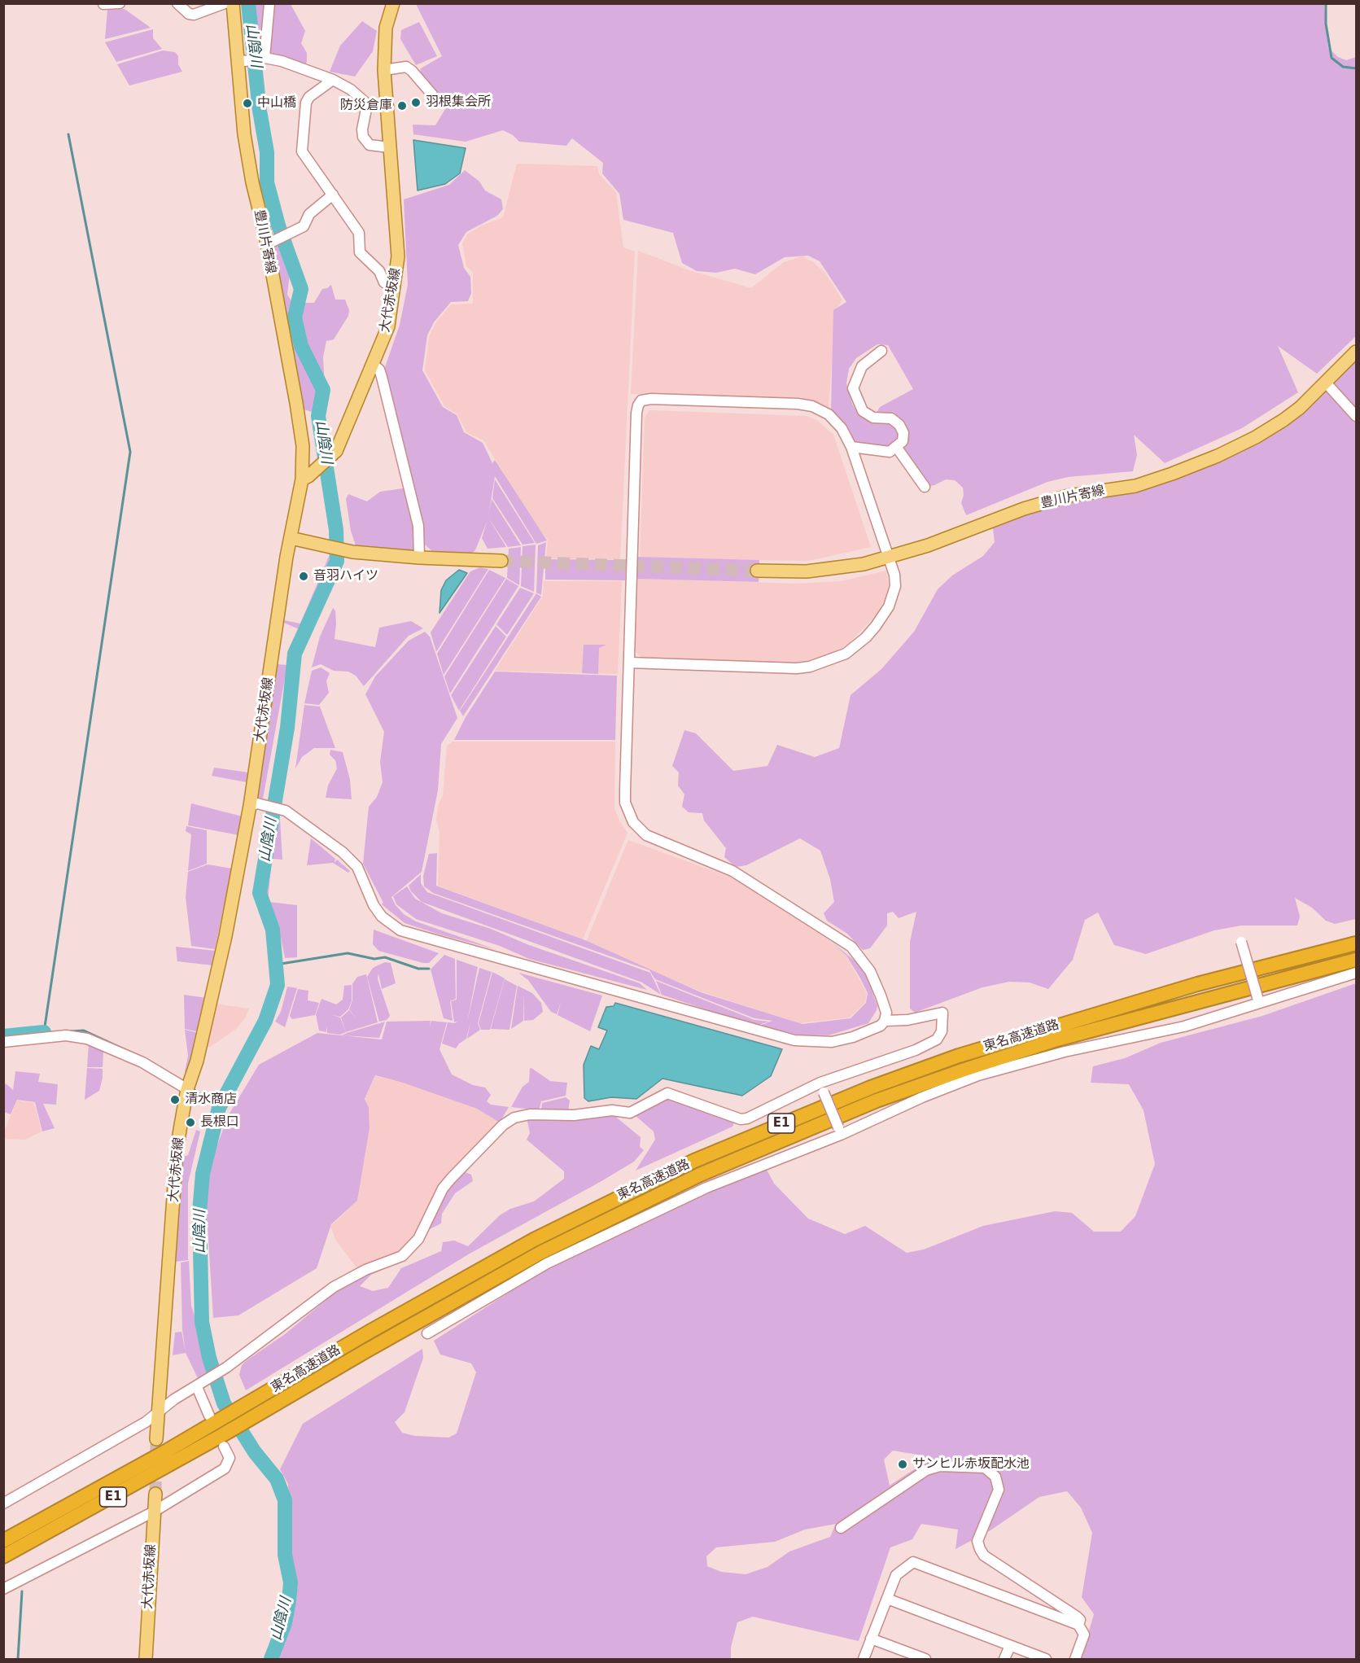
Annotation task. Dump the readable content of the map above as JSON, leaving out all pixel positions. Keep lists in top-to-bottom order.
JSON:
{
  "streets": {
    "highway": ["東名高速道路", "E1"],
    "main road": ["豊川片寄線", "大代赤坂線"]
  },
  "crossings": [
    ["豊川片寄線", "大代赤坂線"]
  ],
  "water": ["山陰川"],
  "places": [
    "羽根集会所",
    "中山橋",
    "防災倉庫",
    "音羽ハイツ",
    "清水商店",
    "長根口",
    "サンヒル赤坂配水池"
  ]
}
